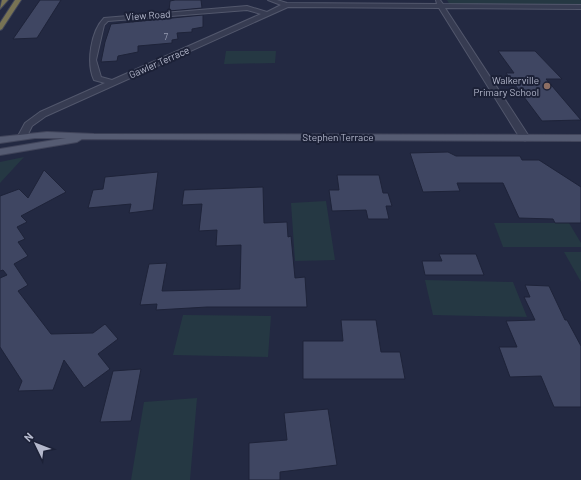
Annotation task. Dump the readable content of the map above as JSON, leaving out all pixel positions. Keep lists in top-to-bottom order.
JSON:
{
  "streets": {
    "main road": ["Stephen Terrace"],
    "street": ["View Road", "Gawler Terrace"]
  },
  "crossings": [
    ["View Road", "Gawler Terrace"],
    ["Gawler Terrace", "Stephen Terrace"]
  ],
  "places": ["Walkerville Primary School"],
  "house_numbers": ["7"],
  "north": "top left"
}
